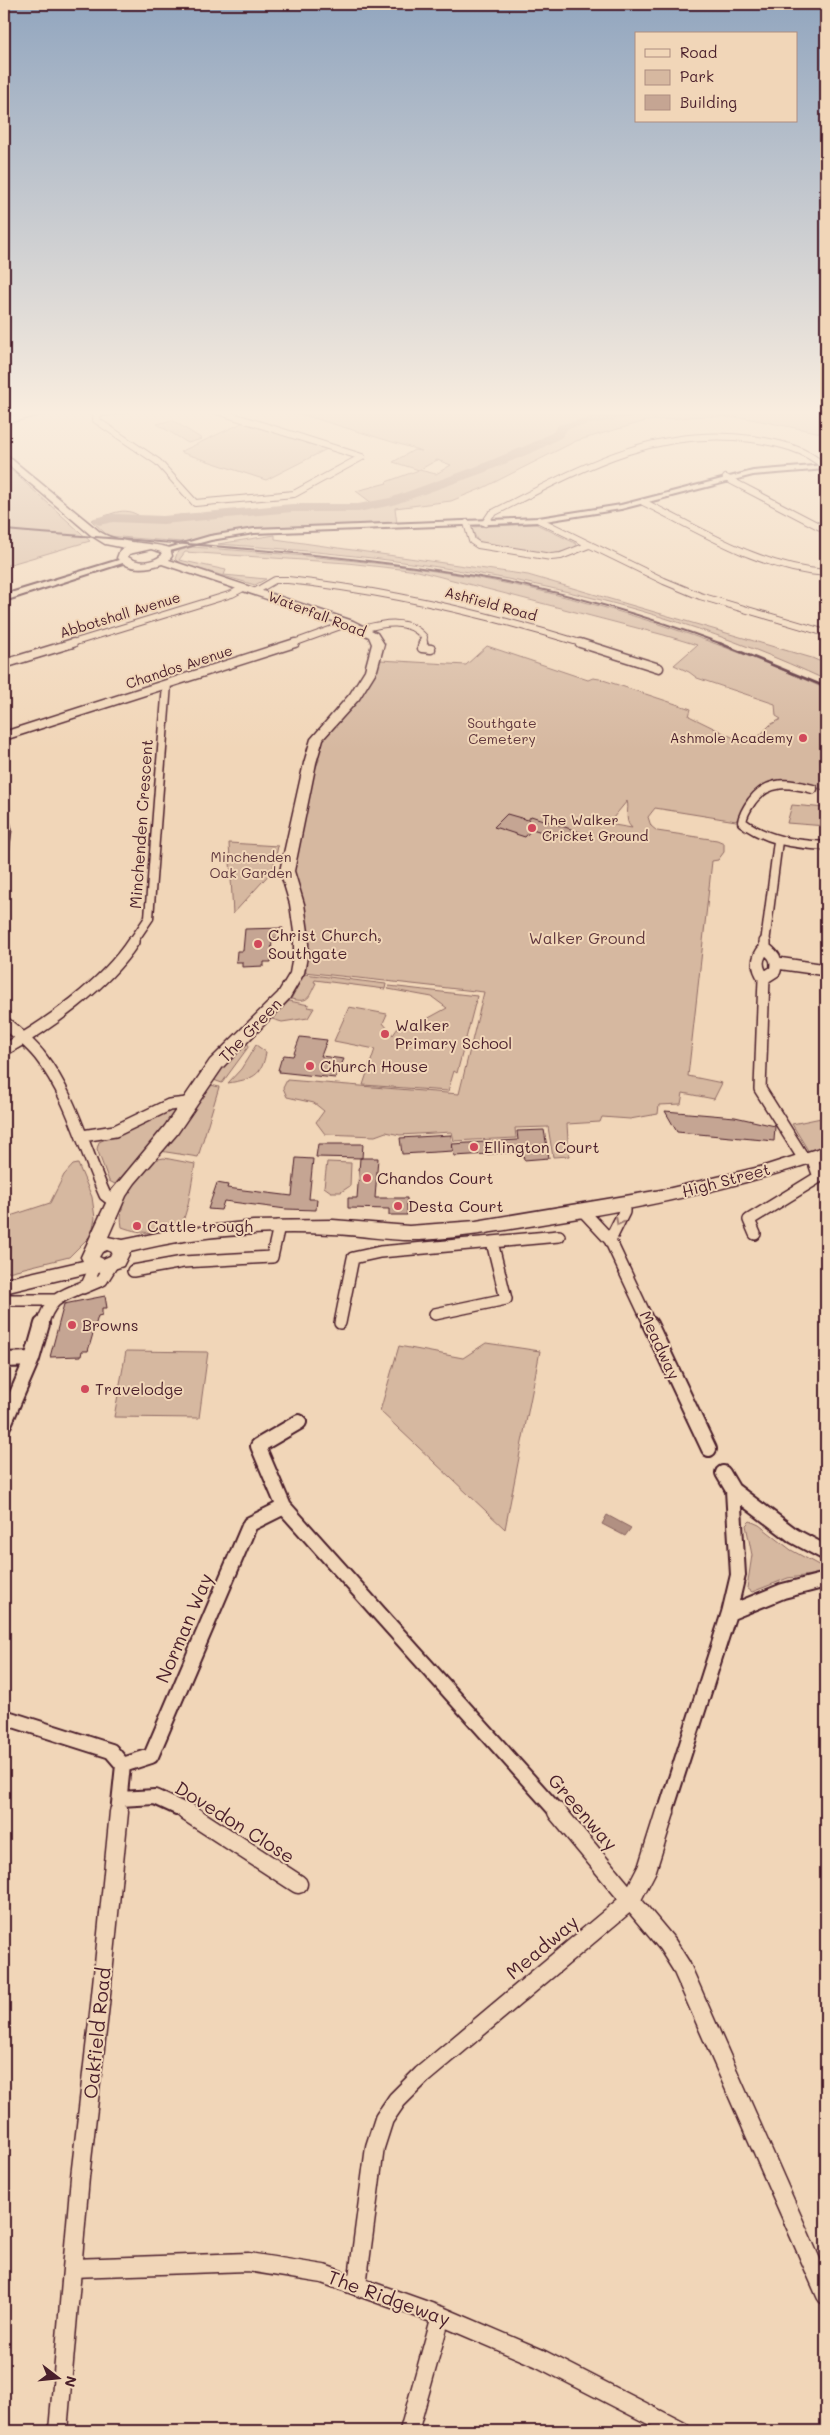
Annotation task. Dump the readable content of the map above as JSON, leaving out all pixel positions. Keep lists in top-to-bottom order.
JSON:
{
  "streets": {
    "main road": ["Waterfall Road", "The Green", "High Street"],
    "street": [
      "Ashfield Road",
      "Abbotshall Avenue",
      "Chandos Avenue",
      "Minchenden Crescent",
      "Meadway",
      "Norman Way",
      "Greenway",
      "Dovedon Close",
      "Oakfield Road",
      "The Ridgeway"
    ]
  },
  "crossings": [
    ["Ashfield Road", "Waterfall Road"],
    ["Waterfall Road", "Abbotshall Avenue"],
    ["Waterfall Road", "Chandos Avenue"],
    ["Waterfall Road", "The Green"],
    ["Chandos Avenue", "Minchenden Crescent"],
    ["The Green", "High Street"],
    ["High Street", "Meadway"],
    ["Meadway", "Greenway"],
    ["Meadway", "The Ridgeway"],
    ["Norman Way", "Greenway"],
    ["Norman Way", "Oakfield Road"],
    ["Dovedon Close", "Oakfield Road"],
    ["Oakfield Road", "The Ridgeway"]
  ],
  "parks": ["Southgate Cemetery", "Minchenden Oak Garden", "Walker Ground"],
  "places": [
    "Ashmole Academy",
    "The Walker Cricket Ground",
    "Christ Church, Southgate",
    "Walker Primary School",
    "Church House",
    "Ellington Court",
    "Chandos Court",
    "Desta Court",
    "Cattle trough",
    "Browns",
    "Travelodge"
  ],
  "legend": ["Road", "Park", "Building"],
  "north": "right"
}
